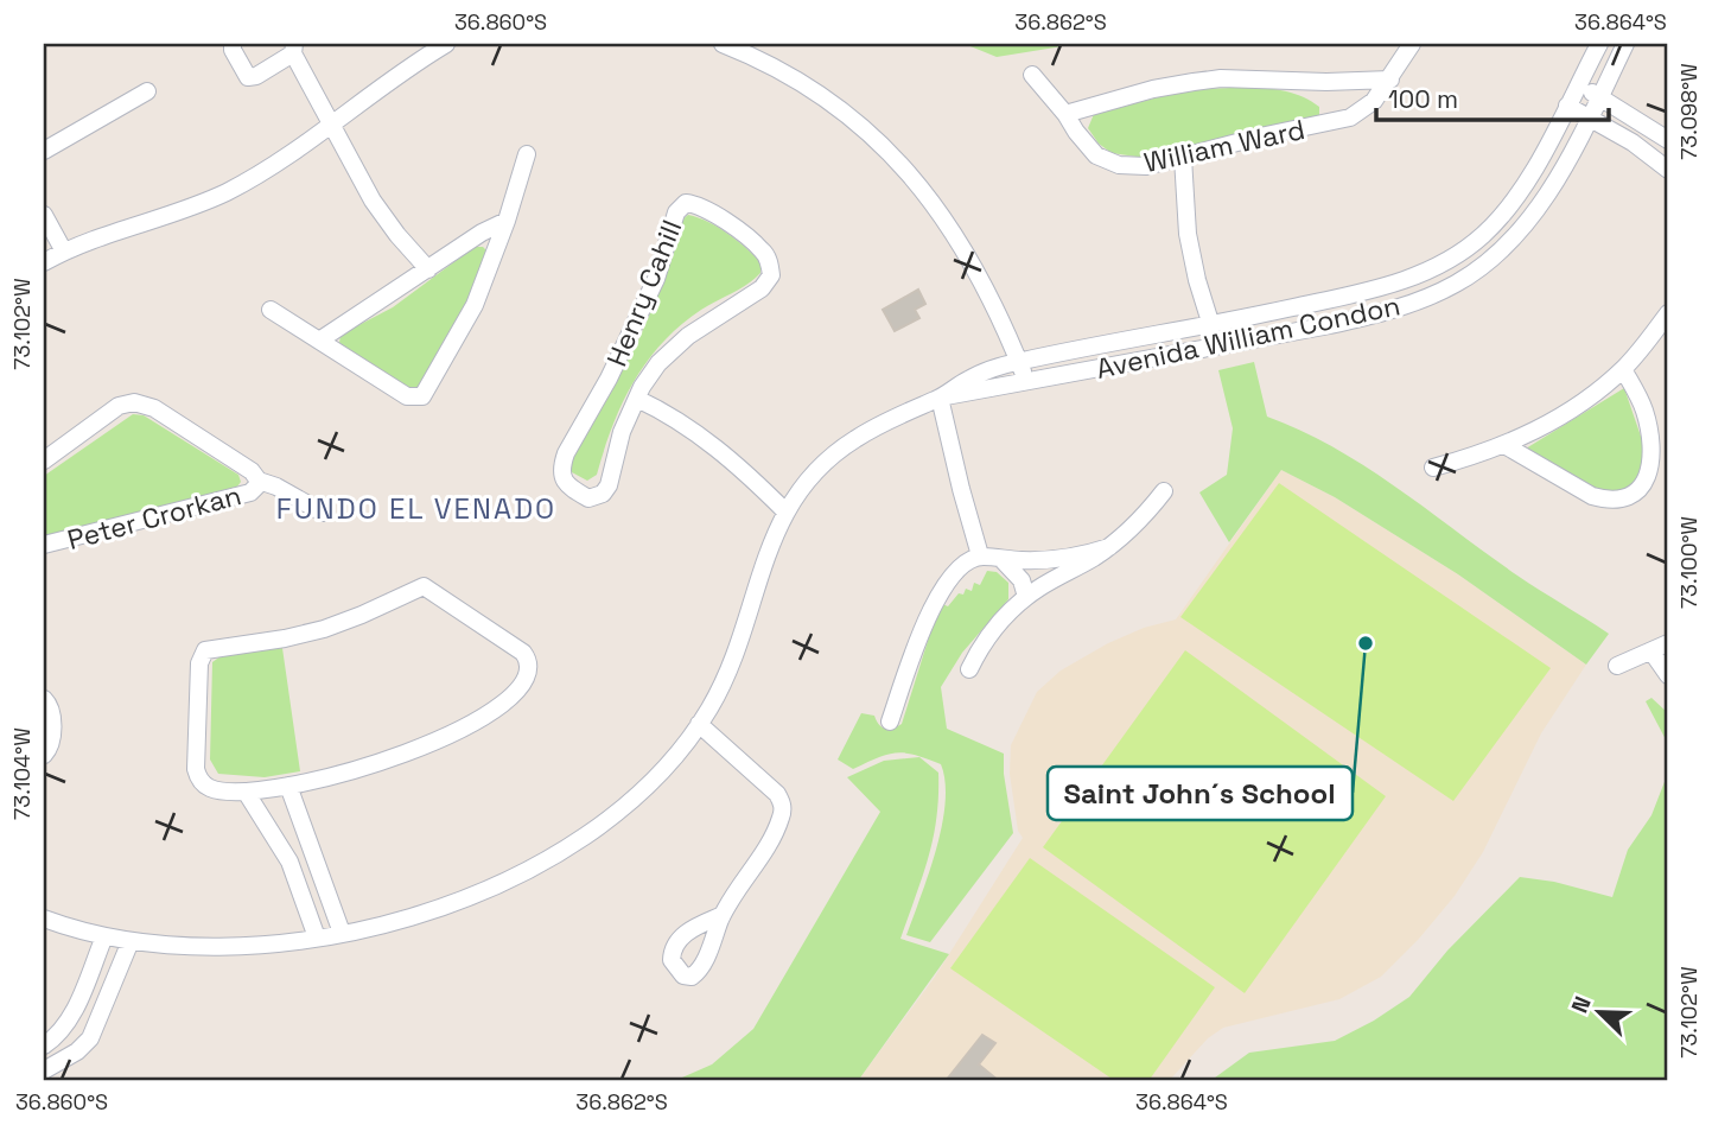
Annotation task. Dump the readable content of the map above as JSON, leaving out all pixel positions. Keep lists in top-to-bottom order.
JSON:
{
  "streets": {
    "street": [
      "William Ward",
      "Henry Cahill",
      "Avenida William Condon",
      "Peter Crorkan"
    ]
  },
  "crossings": [
    ["Henry Cahill", "Avenida William Condon"]
  ],
  "districts": ["FUNDO EL VENADO"],
  "places": ["Saint John´s School"],
  "scale_bar": "100 m",
  "north": "top left",
  "coordinates": [
    "36.860°S",
    "36.862°S",
    "36.864°S",
    "73.098°W",
    "73.102°W",
    "73.100°W",
    "73.104°W"
  ]
}
